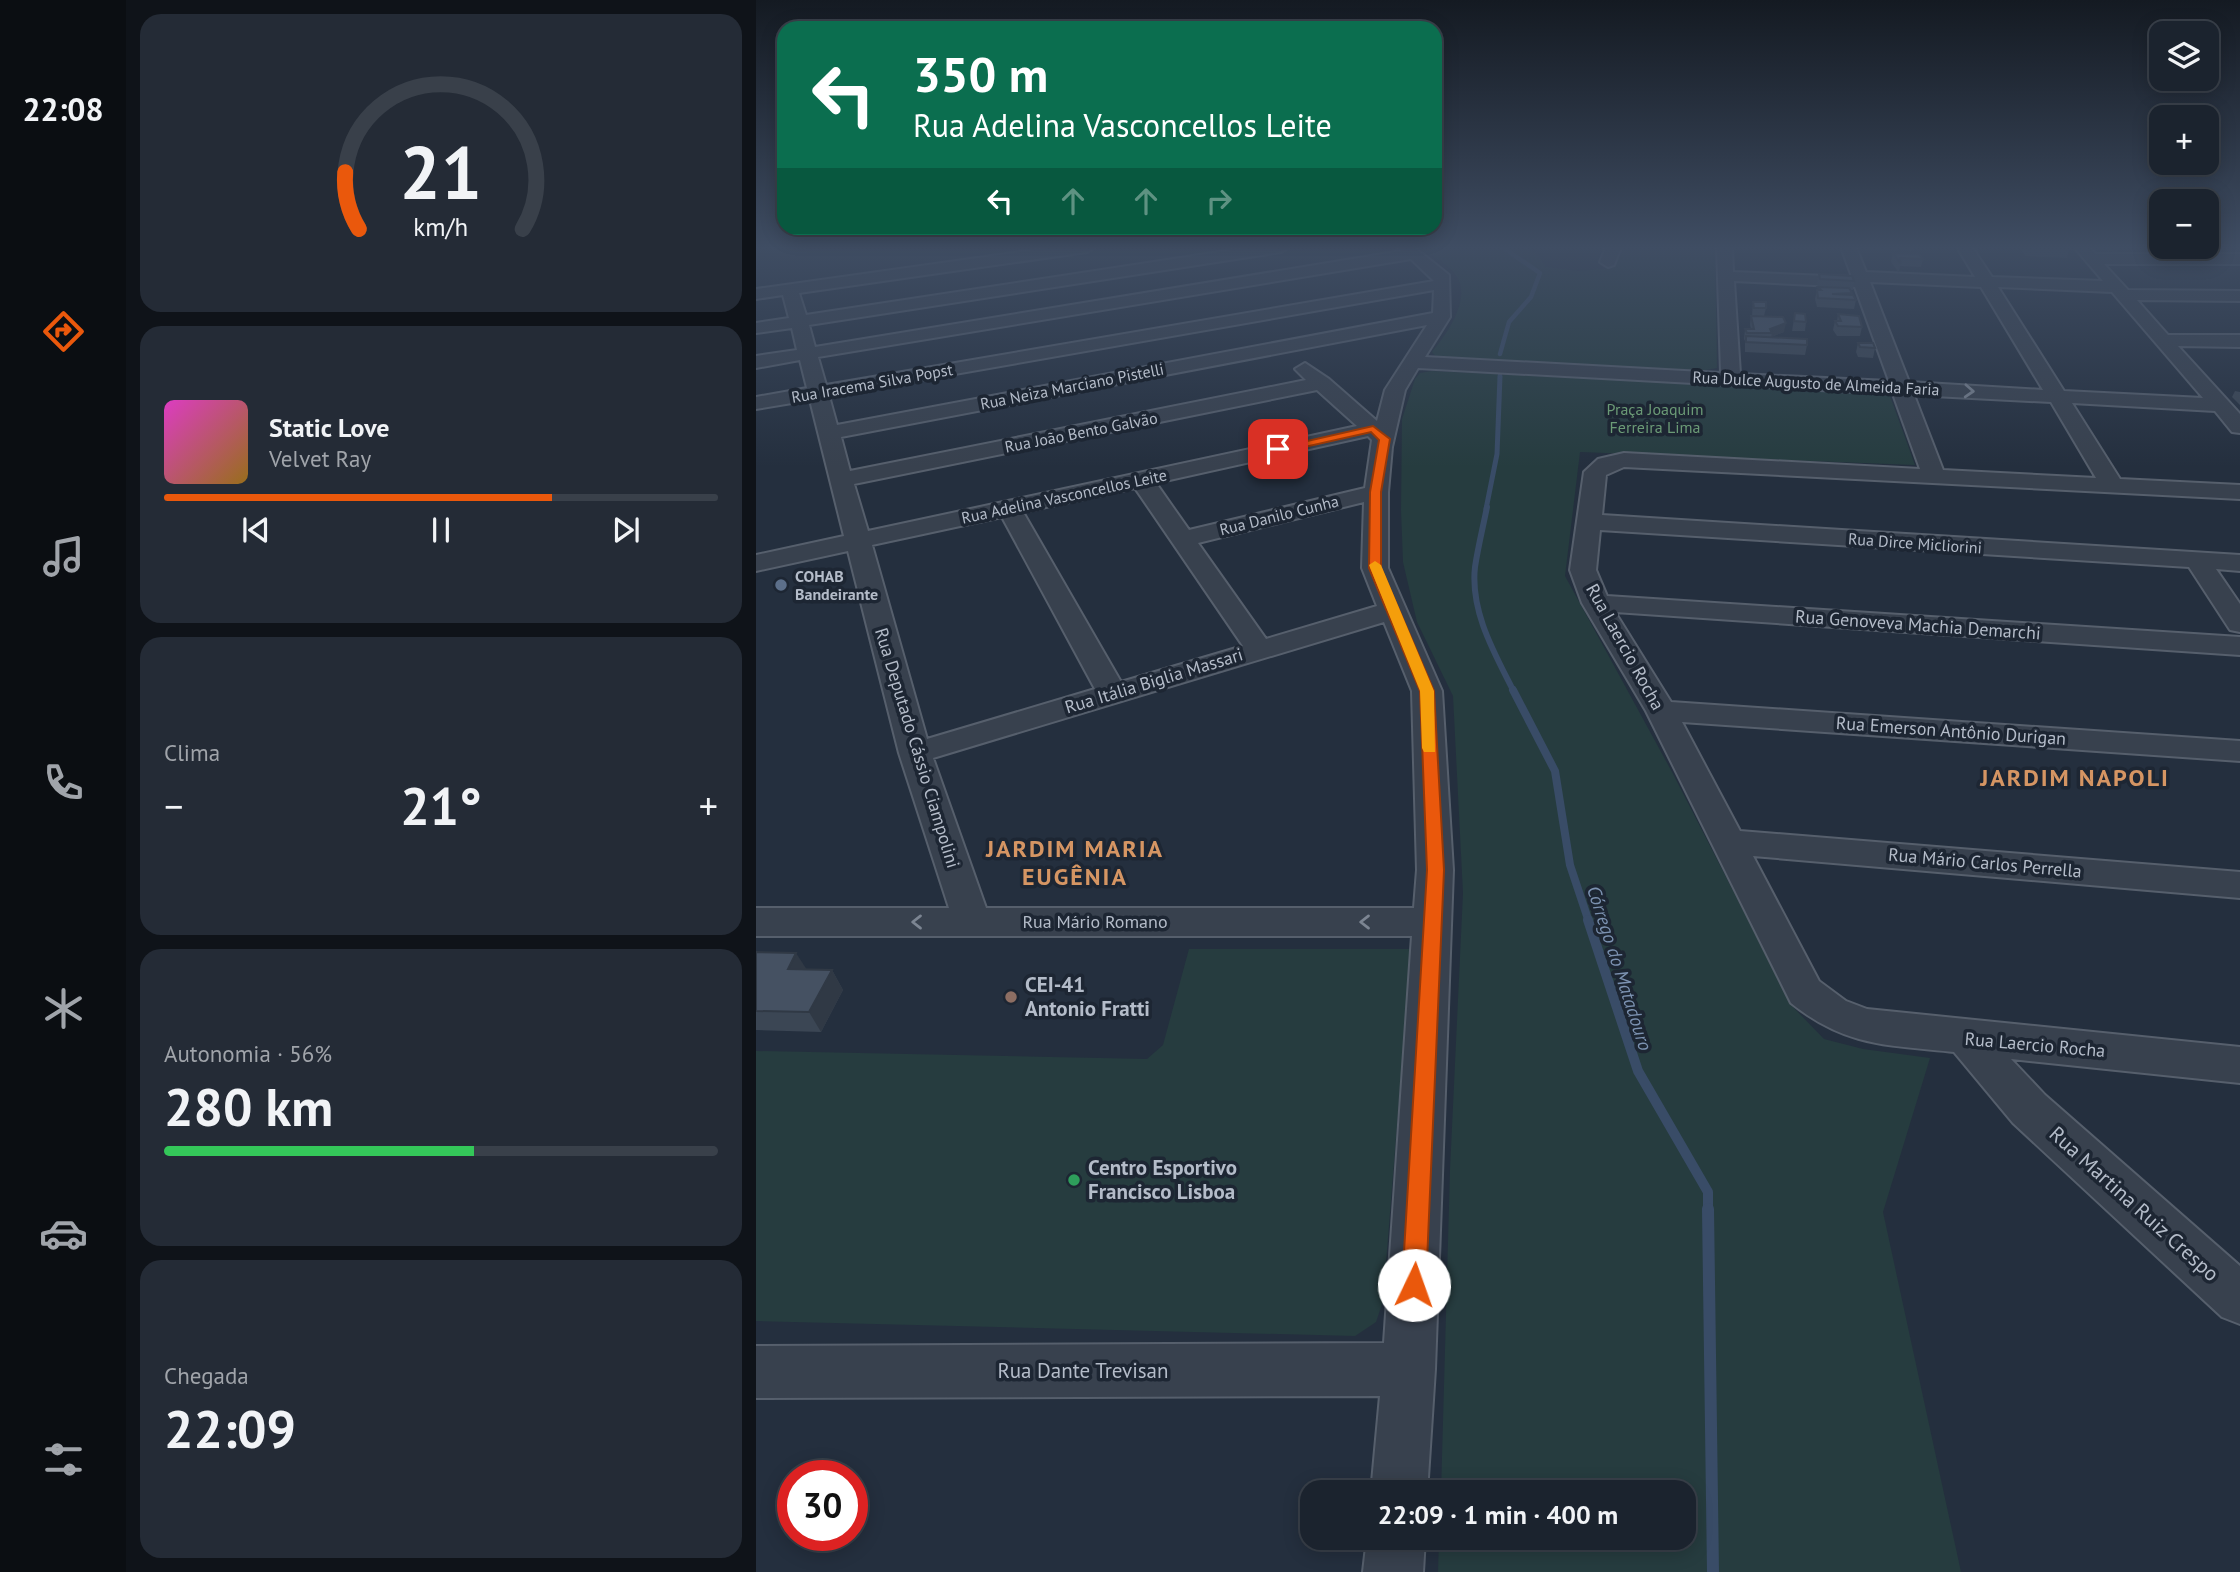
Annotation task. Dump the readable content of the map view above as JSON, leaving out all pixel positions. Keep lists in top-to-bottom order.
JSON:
{
  "streets": {
    "street": [
      "Rua Iracema Silva Popst",
      "Rua Dulce Augusto de Almeida Faria",
      "Rua Neiza Marciano Pistelli",
      "Rua João Bento Galvão",
      "Rua Adelina Vasconcellos Leite",
      "Rua Danilo Cunha",
      "Rua Dirce Micliorini",
      "Rua Genoveva Machia Demarchi",
      "Rua Laercio Rocha",
      "Rua Itália Biglia Massari",
      "Rua Emerson Antônio Durigan",
      "Rua Deputado Cássio Ciampolini",
      "Rua Mário Carlos Perrella",
      "Rua Mário Romano",
      "Rua Martina Ruiz Crespo",
      "Rua Dante Trevisan"
    ]
  },
  "crossings": [
    ["Rua Iracema Silva Popst", "Rua Deputado Cássio Ciampolini"],
    ["Rua Dulce Augusto de Almeida Faria", "Rua João Bento Galvão"],
    ["Rua Neiza Marciano Pistelli", "Rua Deputado Cássio Ciampolini"],
    ["Rua João Bento Galvão", "Rua Deputado Cássio Ciampolini"],
    ["Rua Adelina Vasconcellos Leite", "Rua Deputado Cássio Ciampolini"],
    ["Rua Dirce Micliorini", "Rua Laercio Rocha"],
    ["Rua Genoveva Machia Demarchi", "Rua Laercio Rocha"],
    ["Rua Laercio Rocha", "Rua Emerson Antônio Durigan"],
    ["Rua Laercio Rocha", "Rua Mário Carlos Perrella"],
    ["Rua Laercio Rocha", "Rua Martina Ruiz Crespo"],
    ["Rua Itália Biglia Massari", "Rua Deputado Cássio Ciampolini"],
    ["Rua Deputado Cássio Ciampolini", "Rua Mário Romano"]
  ],
  "one_way": ["Rua Mário Romano"],
  "districts": ["JARDIM NAPOLI", "JARDIM MARIA EUGÊNIA"],
  "water": ["Córrego do Matadouro"],
  "parks": ["Praça Joaquim Ferreira Lima"],
  "places": ["COHAB Bandeirante", "CEI-41 Antonio Fratti", "Centro Esportivo Francisco Lisboa"],
  "page": {
    "tabs": "22:08",
    "map_buttons": ["+", "−"],
    "turn": ["350 m", "Rua Adelina Vasconcellos Leite"],
    "song": ["Static Love", "Velvet Ray"],
    "tile": [
      "Clima",
      ["Autonomia · 56%", "280 km"],
      ["Chegada", "22:09"]
    ],
    "heat": ["−", "21°", "+"],
    "limit": "30",
    "trip": "22:09 · 1 min · 400 m",
    "gauge": ["21", "km/h"]
  }
}
